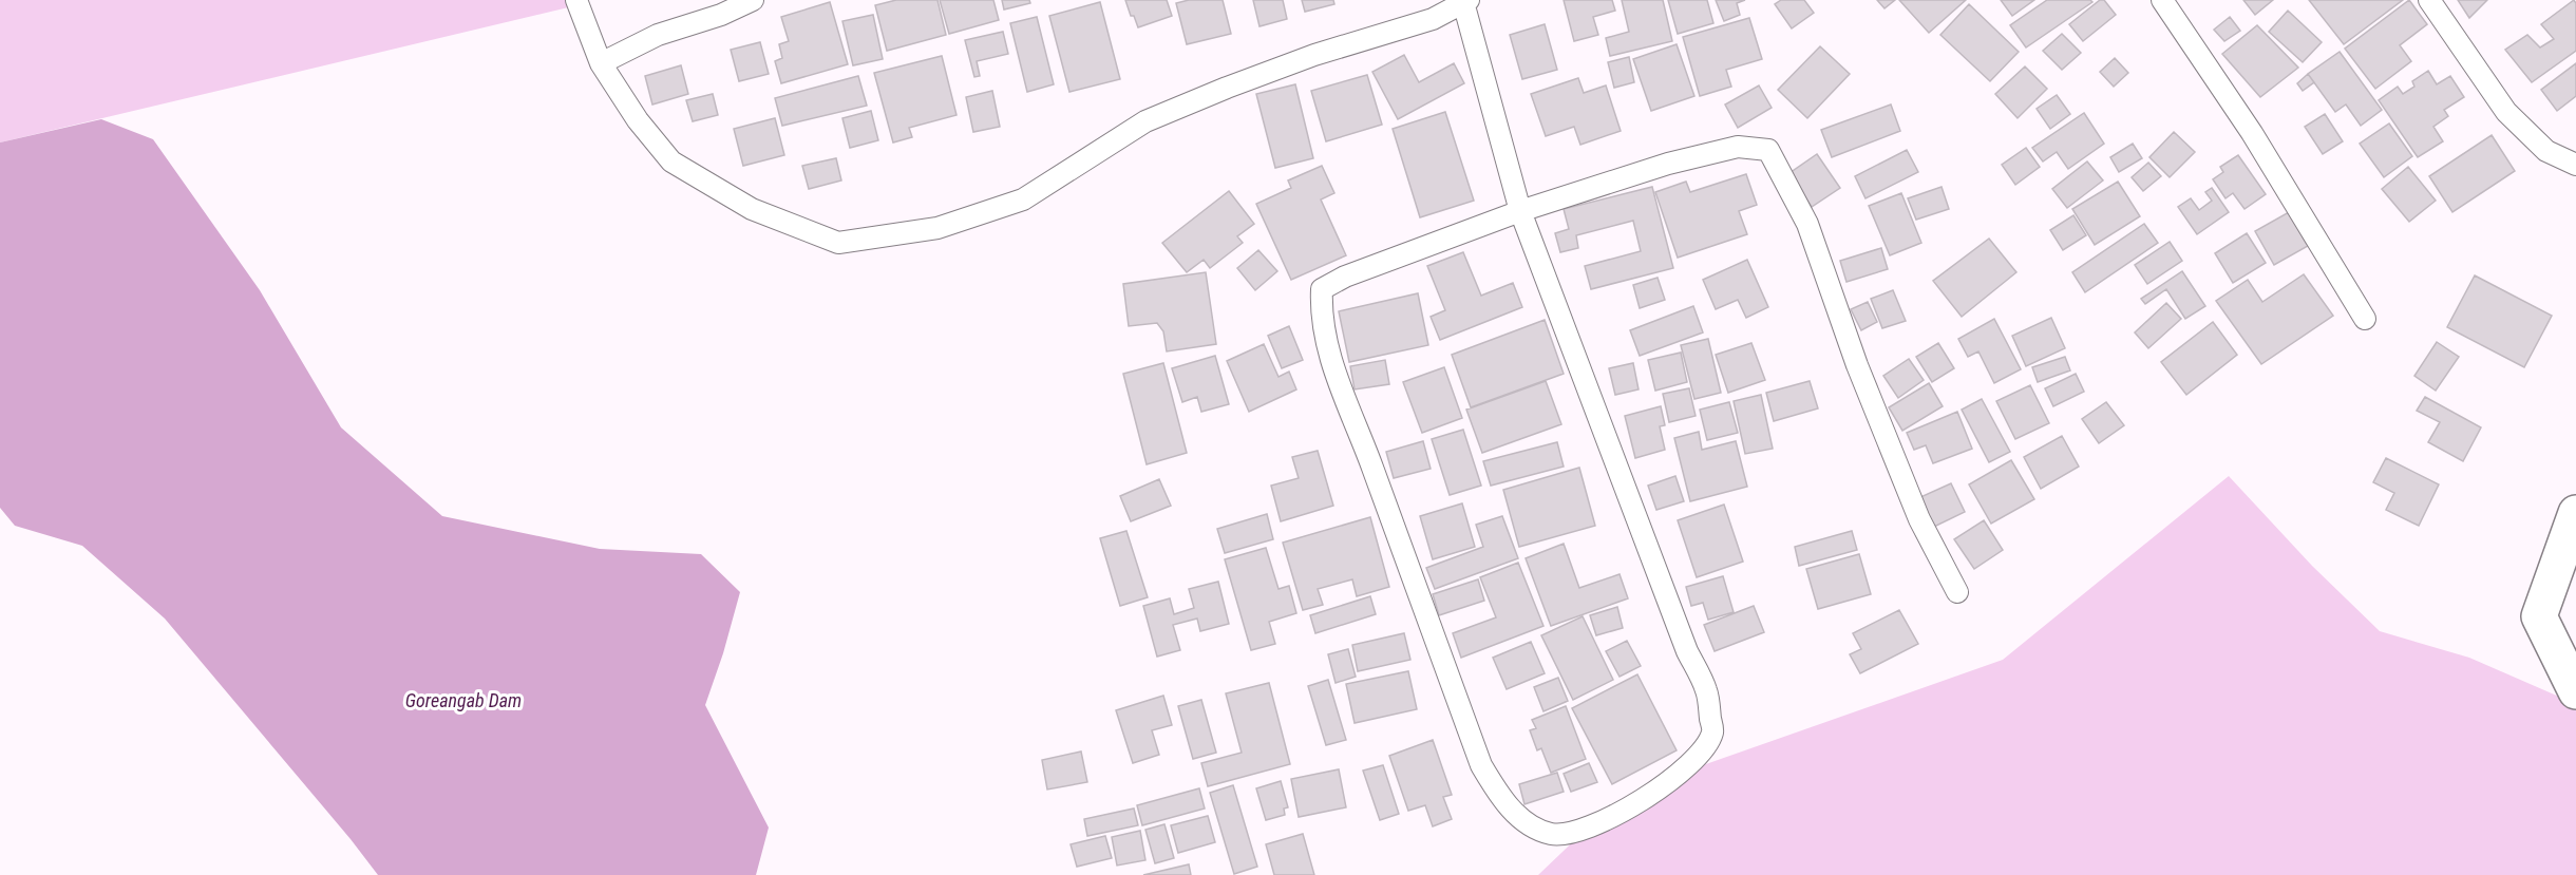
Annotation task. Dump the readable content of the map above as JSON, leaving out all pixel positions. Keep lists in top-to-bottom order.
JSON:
{
  "water": ["Goreangab Dam"]
}
